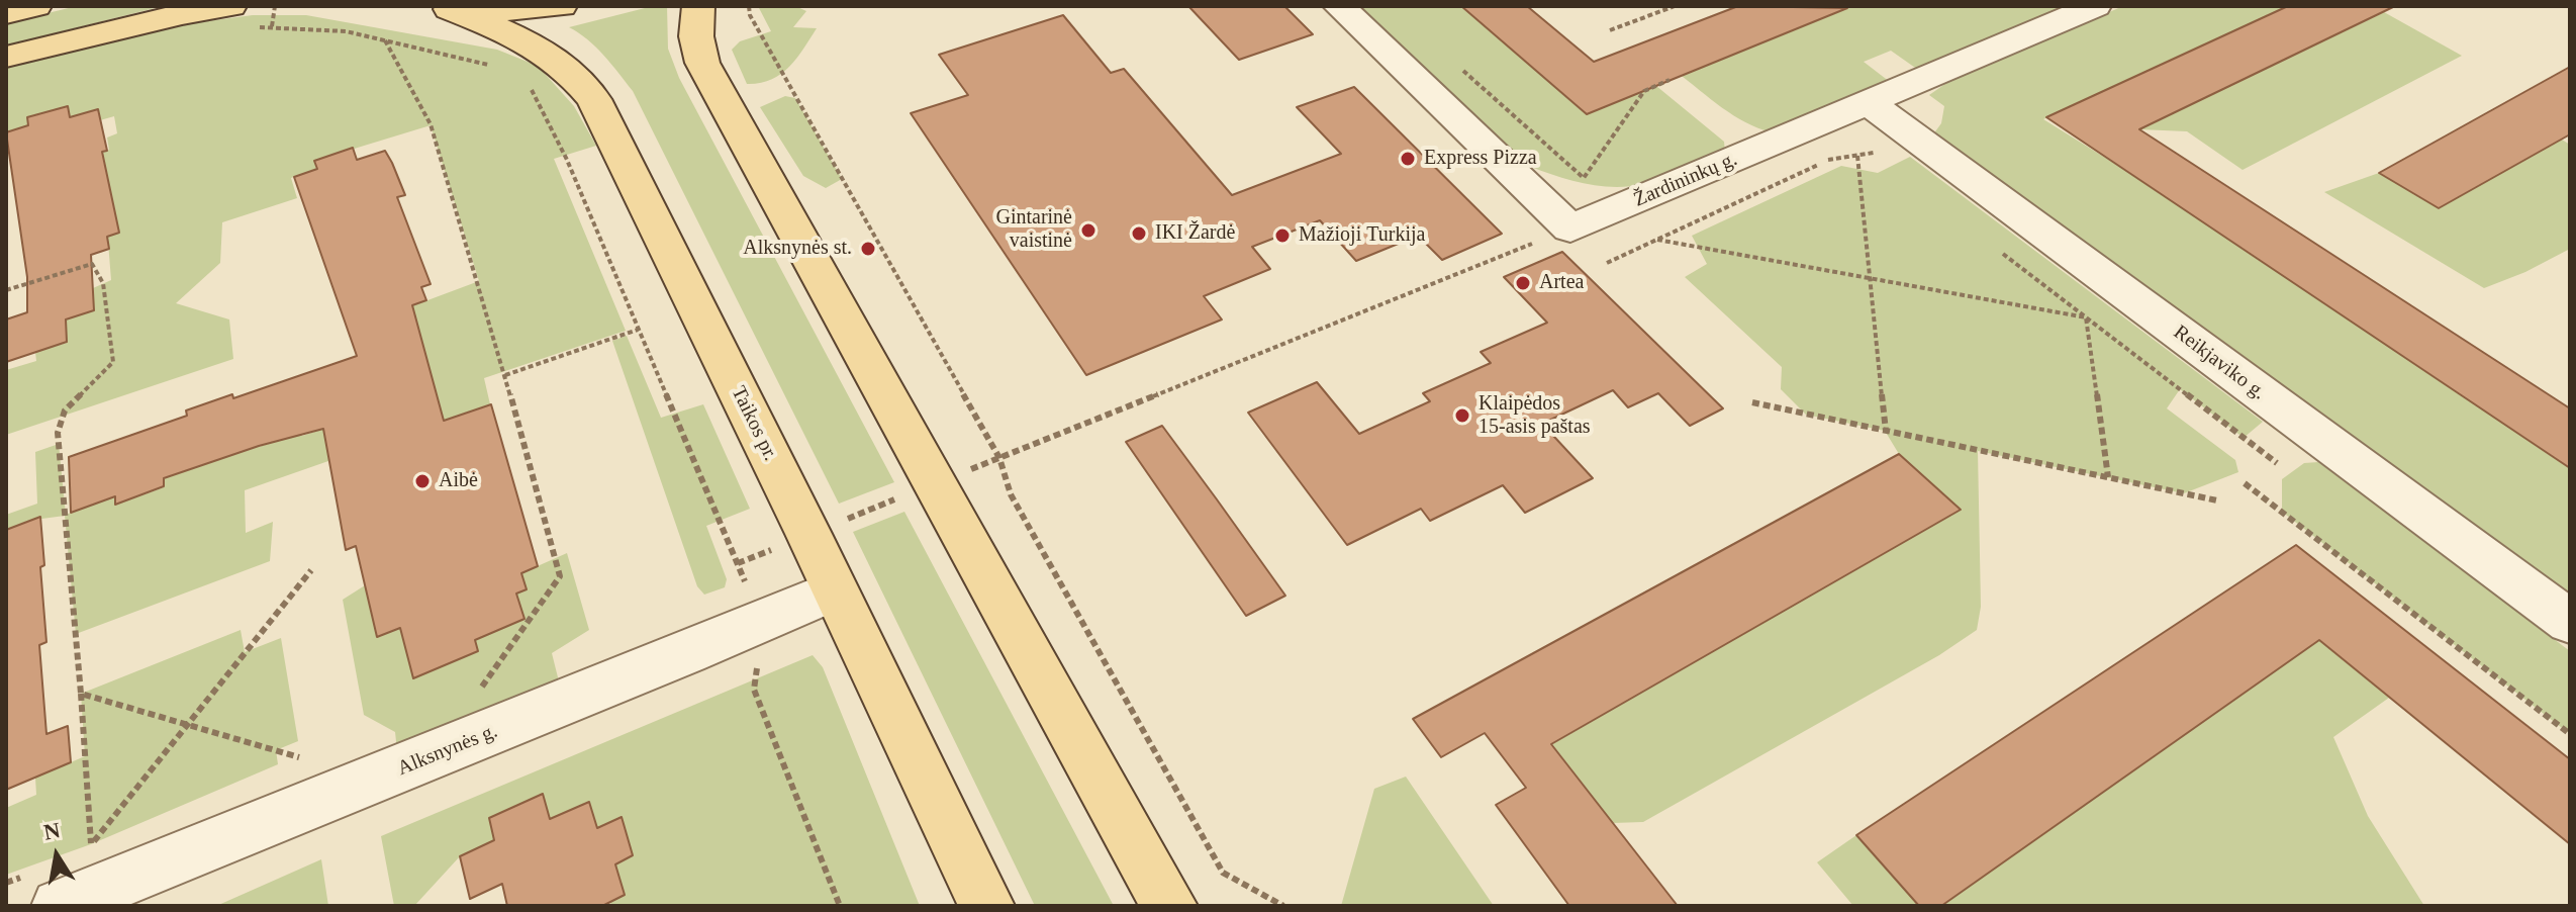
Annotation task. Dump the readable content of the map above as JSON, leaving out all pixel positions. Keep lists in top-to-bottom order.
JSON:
{
  "streets": {
    "main road": ["Taikos pr."],
    "street": ["Žardininkų g.", "Reikjaviko g.", "Alksnynės g."]
  },
  "crossings": [
    ["Žardininkų g.", "Reikjaviko g."],
    ["Taikos pr.", "Alksnynės g."]
  ],
  "places": [
    "Express Pizza",
    "Gintarinė vaistinė",
    "IKI Žardė",
    "Mažioji Turkija",
    "Alksnynės st.",
    "Artea",
    "Klaipėdos 15-asis paštas",
    "Aibė"
  ],
  "north": "top"
}
